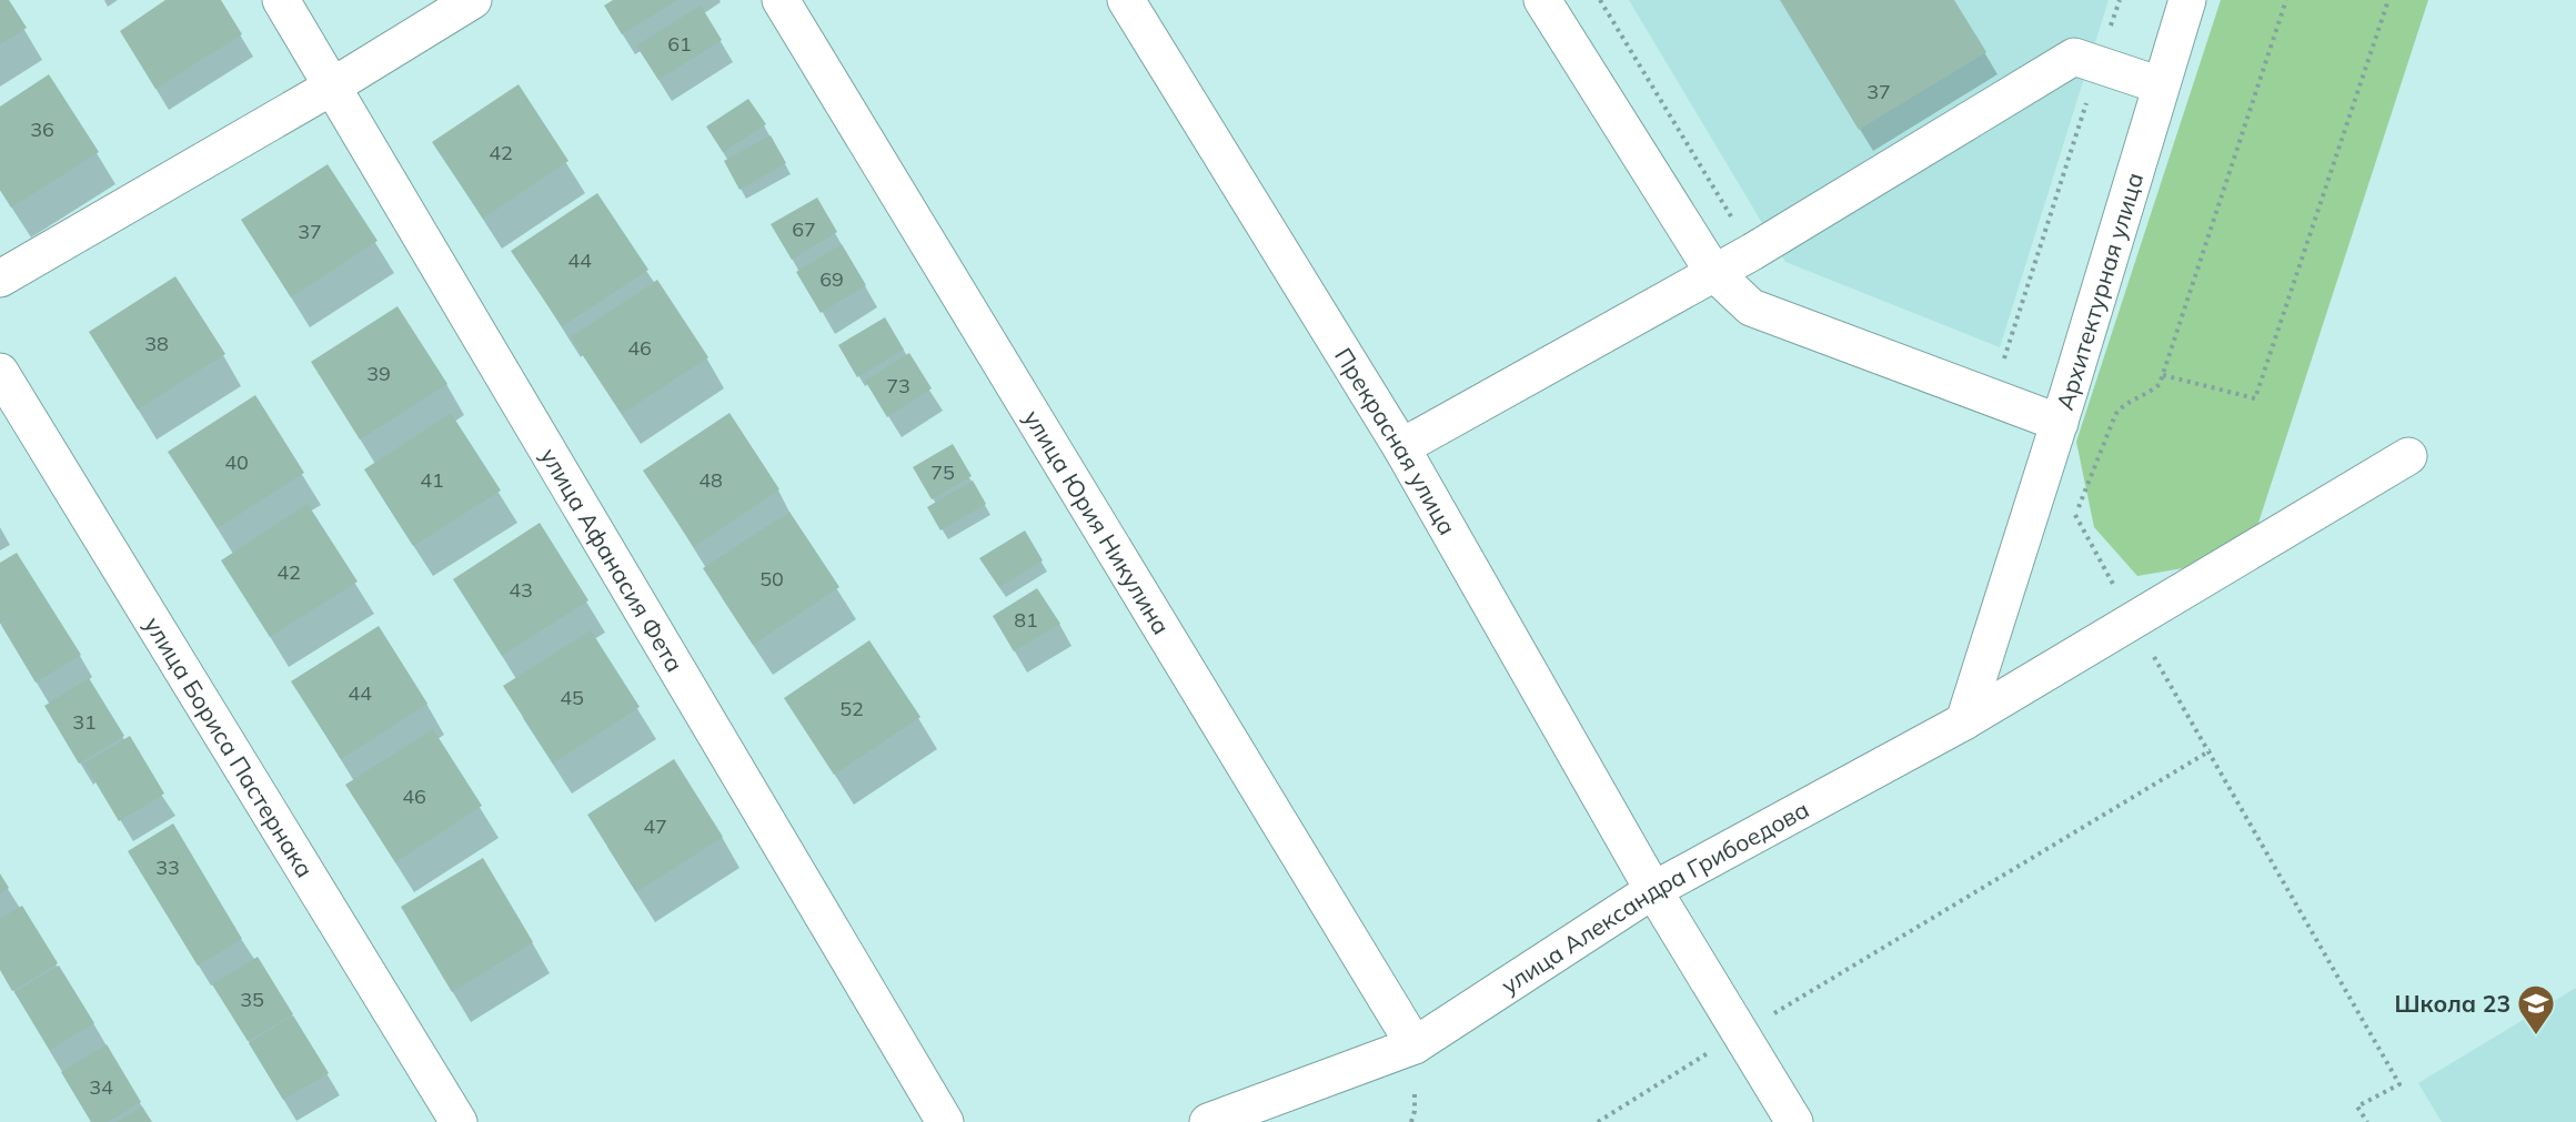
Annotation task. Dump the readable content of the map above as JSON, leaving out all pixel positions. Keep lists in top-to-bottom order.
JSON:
{
  "streets": {
    "street": [
      "Архитектурная улица",
      "Прекрасная улица",
      "улица Юрия Никулина",
      "улица Афанасия Фета",
      "улица Бориса Пастернака",
      "улица Александра Грибоедова"
    ]
  },
  "crossings": [
    ["Архитектурная улица", "улица Александра Грибоедова"],
    ["Прекрасная улица", "улица Александра Грибоедова"],
    ["улица Юрия Никулина", "улица Александра Грибоедова"]
  ],
  "places": {
    "school or university": ["Школа 23"]
  },
  "house_numbers": [
    "61",
    "37",
    "36",
    "42",
    "67",
    "37",
    "44",
    "69",
    "38",
    "46",
    "39",
    "73",
    "40",
    "75",
    "41",
    "48",
    "42",
    "50",
    "43",
    "81",
    "44",
    "45",
    "52",
    "31",
    "46",
    "47",
    "33",
    "35",
    "34"
  ]
}
